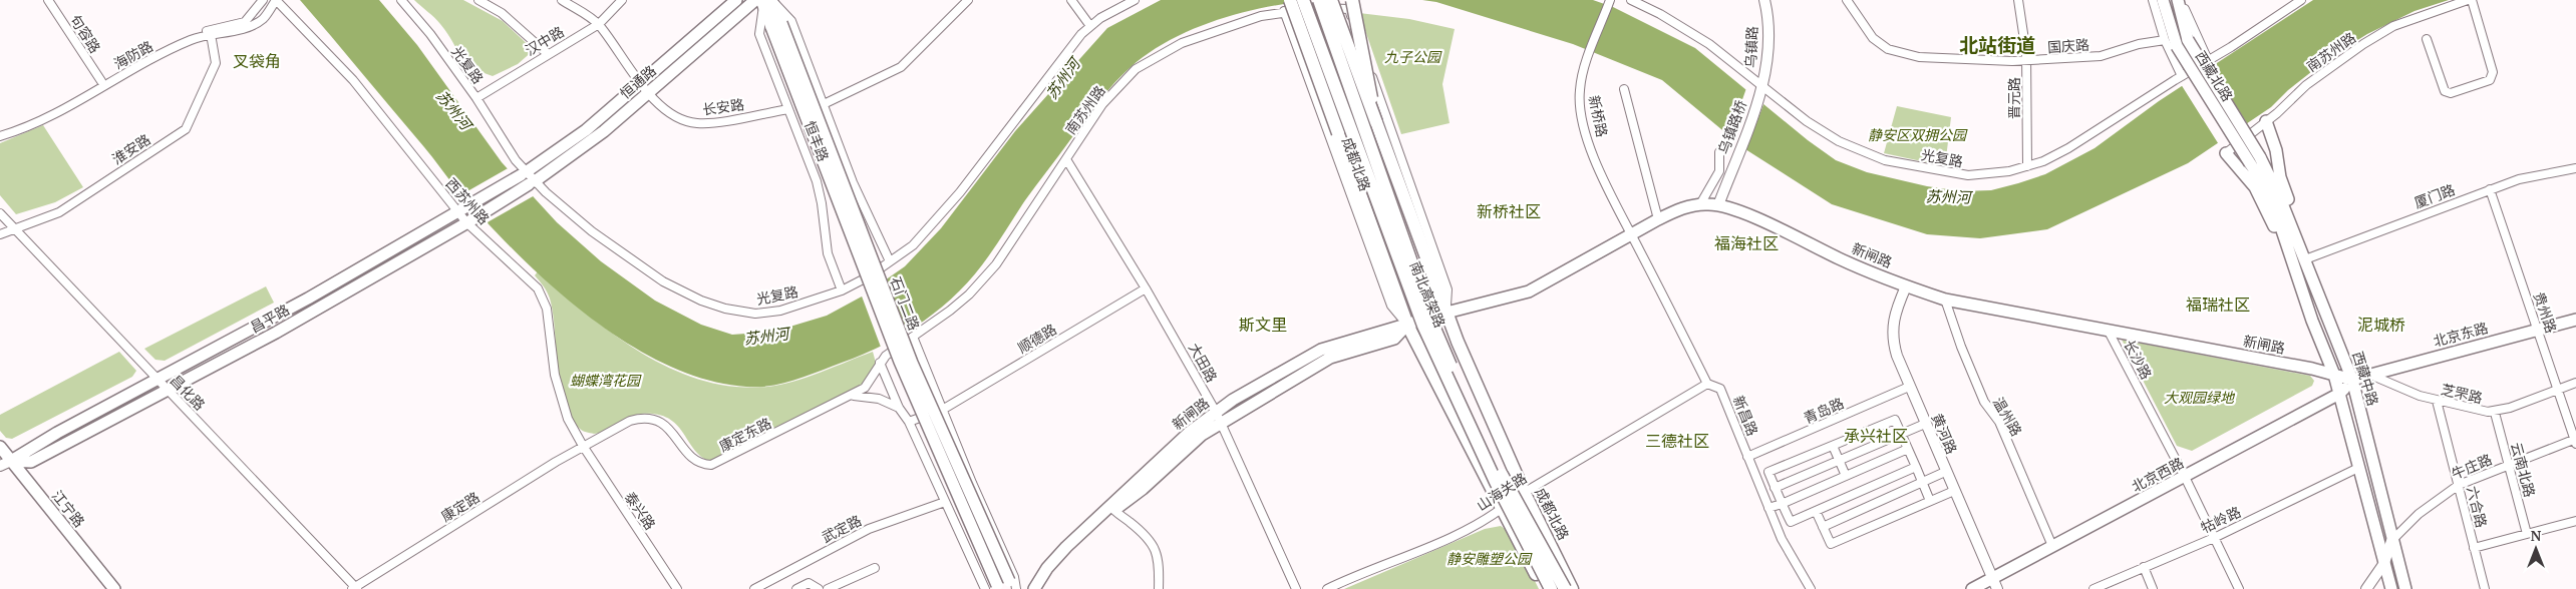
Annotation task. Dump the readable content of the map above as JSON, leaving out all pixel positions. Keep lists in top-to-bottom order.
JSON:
{
  "streets": {
    "main road": [
      "西藏北路",
      "恒通路",
      "成都北路",
      "新闸路",
      "南北高架路",
      "石门二路",
      "昌平路",
      "北京东路",
      "西藏中路",
      "北京西路",
      "江宁路"
    ],
    "street": [
      "句容路",
      "汉中路",
      "国庆路",
      "乌镇路",
      "南苏州路",
      "海防路",
      "光复路",
      "晋元路",
      "长安路",
      "新桥路",
      "乌镇路桥",
      "恒丰路",
      "淮安路",
      "厦门路",
      "西苏州路",
      "贵州路",
      "顺德路",
      "长沙路",
      "大田路",
      "昌化路",
      "芝罘路",
      "青岛路",
      "新昌路",
      "温州路",
      "黄河路",
      "康定东路",
      "牛庄路",
      "云南北路",
      "山海关路",
      "康定路",
      "六合路",
      "泰兴路",
      "牯岭路",
      "武定路"
    ]
  },
  "crossings": [
    ["句容路", "海防路"],
    ["汉中路", "光复路"],
    ["汉中路", "长安路"],
    ["国庆路", "晋元路"],
    ["乌镇路", "光复路"],
    ["乌镇路", "乌镇路桥"],
    ["南苏州路", "成都北路"],
    ["南苏州路", "石门二路"],
    ["南苏州路", "大田路"],
    ["南苏州路", "康定东路"],
    ["海防路", "淮安路"],
    ["海防路", "西苏州路"],
    ["光复路", "恒通路"],
    ["光复路", "晋元路"],
    ["光复路", "乌镇路桥"],
    ["光复路", "恒丰路"],
    ["光复路", "昌平路"],
    ["西藏北路", "西藏中路"],
    ["恒通路", "长安路"],
    ["恒通路", "恒丰路"],
    ["恒通路", "昌平路"],
    ["长安路", "恒丰路"],
    ["新桥路", "新闸路"],
    ["新桥路", "新昌路"],
    ["乌镇路桥", "新闸路"],
    ["淮安路", "昌化路"],
    ["成都北路", "新闸路"],
    ["成都北路", "山海关路"],
    ["厦门路", "贵州路"],
    ["厦门路", "西藏中路"],
    ["西苏州路", "昌平路"],
    ["西苏州路", "康定东路"],
    ["西苏州路", "康定路"],
    ["西苏州路", "泰兴路"],
    ["新闸路", "北京东路"],
    ["新闸路", "长沙路"],
    ["新闸路", "大田路"],
    ["新闸路", "西藏中路"],
    ["新闸路", "新昌路"],
    ["新闸路", "温州路"],
    ["新闸路", "黄河路"],
    ["新闸路", "北京西路"],
    ["石门二路", "顺德路"],
    ["石门二路", "康定东路"],
    ["贵州路", "北京东路"],
    ["贵州路", "芝罘路"],
    ["贵州路", "牛庄路"],
    ["昌平路", "昌化路"],
    ["昌平路", "江宁路"],
    ["北京东路", "西藏中路"],
    ["北京东路", "芝罘路"],
    ["北京东路", "北京西路"],
    ["顺德路", "大田路"],
    ["长沙路", "北京西路"],
    ["长沙路", "牯岭路"],
    ["西藏中路", "牛庄路"],
    ["西藏中路", "北京西路"],
    ["西藏中路", "牯岭路"],
    ["昌化路", "康定路"],
    ["芝罘路", "云南北路"],
    ["芝罘路", "六合路"],
    ["青岛路", "新昌路"],
    ["青岛路", "黄河路"],
    ["新昌路", "山海关路"],
    ["温州路", "北京西路"],
    ["黄河路", "北京西路"],
    ["康定东路", "康定路"],
    ["康定东路", "泰兴路"],
    ["牛庄路", "云南北路"],
    ["牛庄路", "六合路"],
    ["康定路", "泰兴路"]
  ],
  "districts": [
    "北站街道",
    "叉袋角",
    "新桥社区",
    "福海社区",
    "福瑞社区",
    "斯文里",
    "泥城桥",
    "承兴社区",
    "三德社区"
  ],
  "water": ["苏州河"],
  "parks": [
    "九子公园",
    "静安区双拥公园",
    "蝴蝶湾花园",
    "大观园绿地",
    "静安雕塑公园"
  ],
  "north": "top"
}
